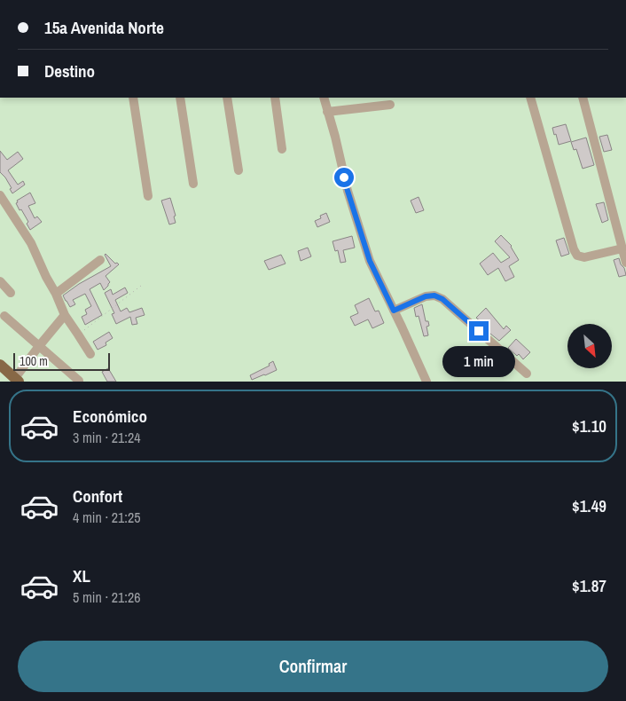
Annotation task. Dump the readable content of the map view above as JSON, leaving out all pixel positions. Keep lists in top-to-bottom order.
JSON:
{
  "scale_bar": "100 m",
  "north": "bottom right",
  "page": {
    "banner": ["15a Avenida Norte", "Destino"],
    "bubble": "1 min",
    "scale": "100 m",
    "list": [
      {
        "name": "Económico",
        "note": "3 min · 21:24",
        "value": "$1.10"
      },
      {
        "name": "Confort",
        "note": "4 min · 21:25",
        "value": "$1.49"
      },
      {
        "name": "XL",
        "note": "5 min · 21:26",
        "value": "$1.87"
      }
    ],
    "buttons": "Confirmar"
  }
}
